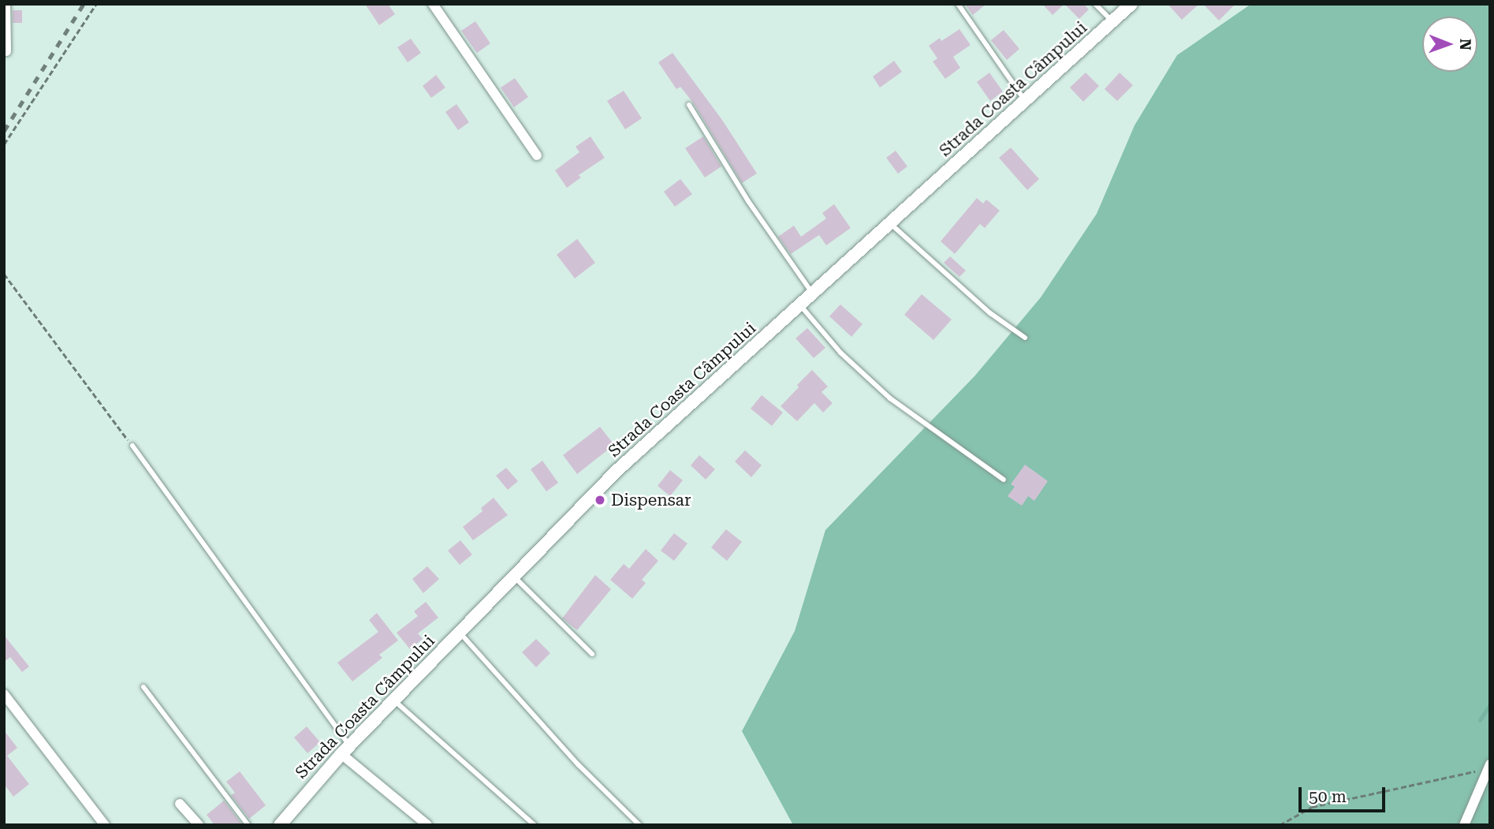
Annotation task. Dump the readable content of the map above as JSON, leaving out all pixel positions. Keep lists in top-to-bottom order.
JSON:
{
  "streets": {
    "street": ["Strada Coasta Câmpului"]
  },
  "places": ["Dispensar"],
  "scale_bar": "50 m",
  "north": "right"
}
